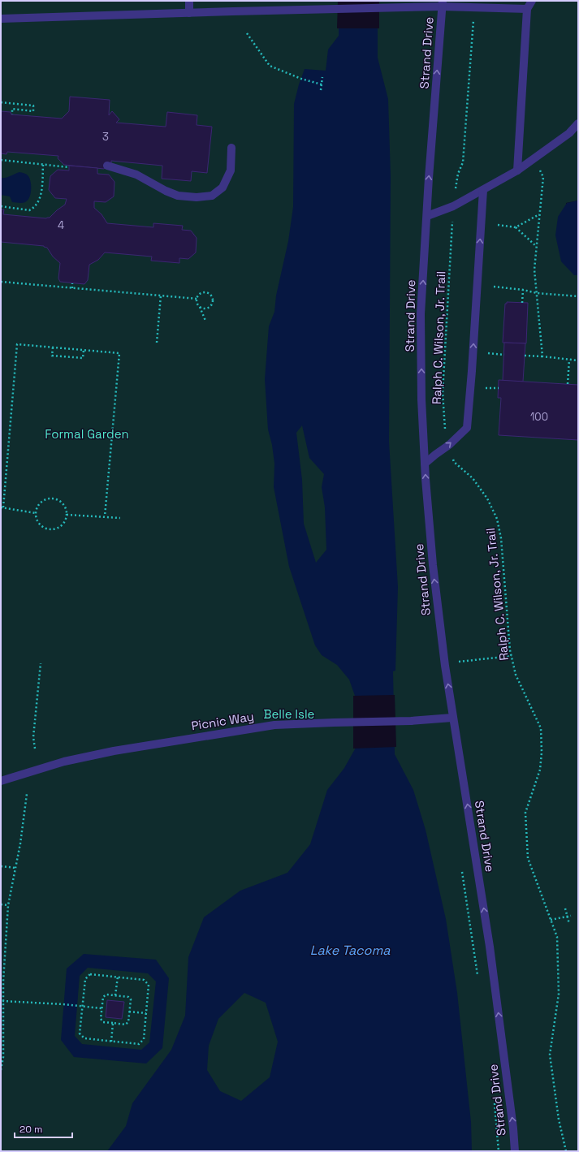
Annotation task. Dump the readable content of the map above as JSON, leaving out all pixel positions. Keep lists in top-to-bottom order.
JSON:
{
  "streets": {
    "street": ["Strand Drive", "Picnic Way"],
    "path": ["Ralph C. Wilson, Jr. Trail"]
  },
  "crossings": [
    ["Strand Drive", "Picnic Way"]
  ],
  "one_way": ["Strand Drive"],
  "water": ["Lake Tacoma"],
  "parks": ["Formal Garden", "Belle Isle"],
  "house_numbers": ["3", "4", "100"],
  "scale_bar": "20 m"
}
